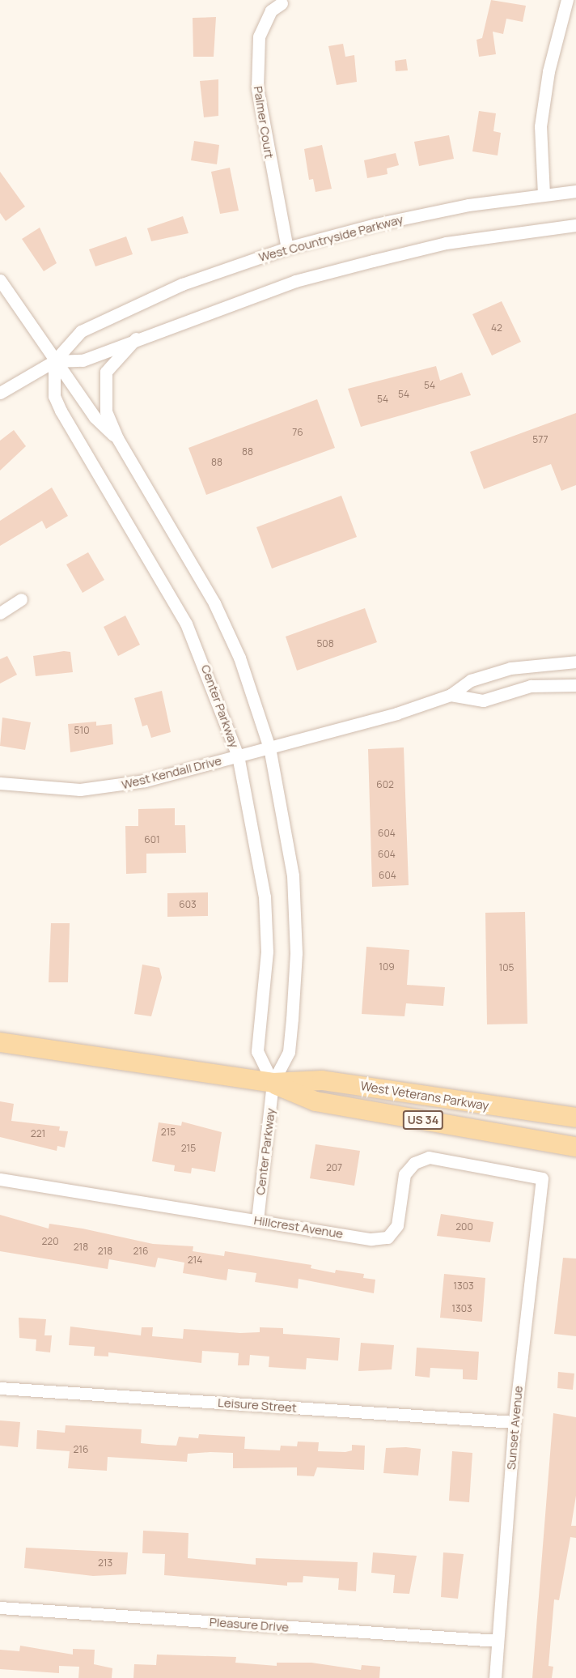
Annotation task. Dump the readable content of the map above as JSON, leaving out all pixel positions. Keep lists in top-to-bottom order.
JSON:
{
  "streets": {
    "main road": ["West Veterans Parkway", "US 34"],
    "street": [
      "Palmer Court",
      "West Countryside Parkway",
      "Center Parkway",
      "West Kendall Drive",
      "Hillcrest Avenue",
      "Leisure Street",
      "Sunset Avenue",
      "Pleasure Drive"
    ]
  },
  "crossings": [
    ["Palmer Court", "West Countryside Parkway"],
    ["West Countryside Parkway", "Center Parkway"],
    ["Center Parkway", "West Kendall Drive"],
    ["Center Parkway", "West Veterans Parkway"],
    ["Center Parkway", "Hillcrest Avenue"],
    ["Hillcrest Avenue", "Sunset Avenue"],
    ["Leisure Street", "Sunset Avenue"],
    ["Sunset Avenue", "Pleasure Drive"]
  ],
  "house_numbers": [
    "42",
    "54",
    "54",
    "54",
    "76",
    "577",
    "88",
    "88",
    "508",
    "510",
    "602",
    "604",
    "601",
    "604",
    "604",
    "603",
    "109",
    "105",
    "215",
    "221",
    "215",
    "207",
    "200",
    "220",
    "218",
    "218",
    "216",
    "214",
    "1303",
    "1303",
    "216",
    "213"
  ]
}
